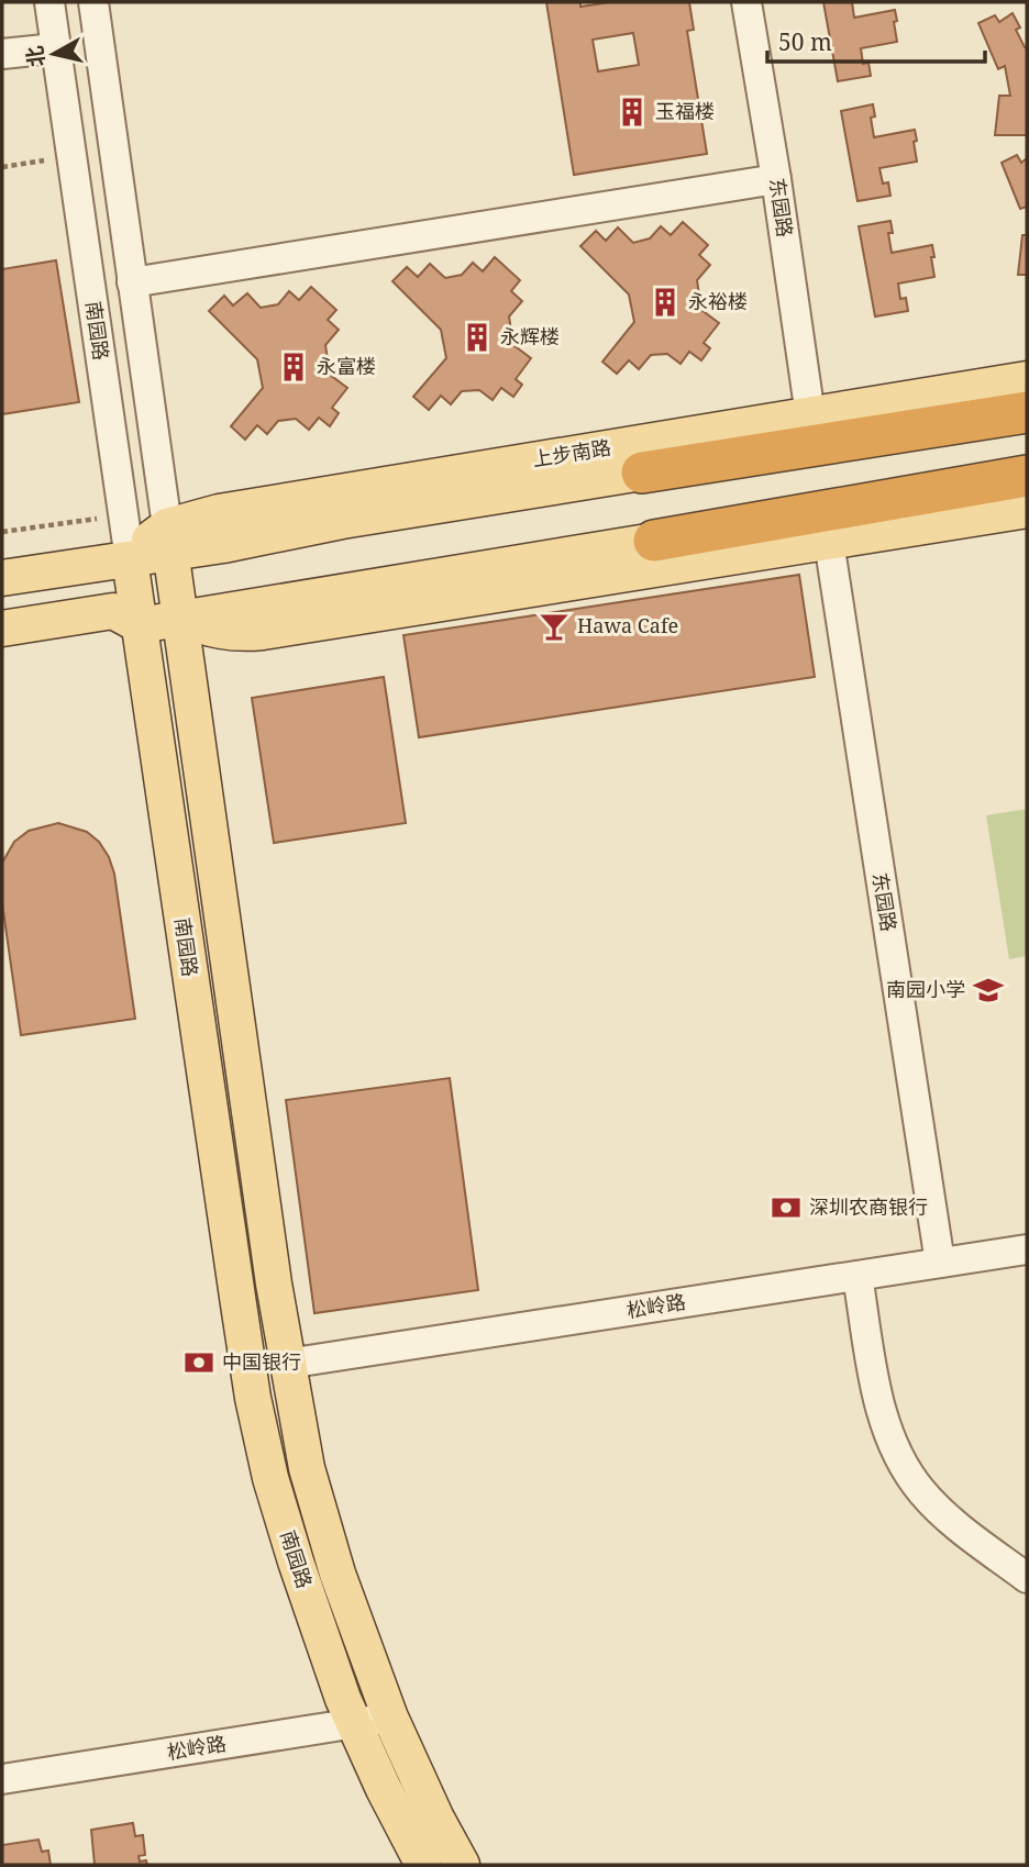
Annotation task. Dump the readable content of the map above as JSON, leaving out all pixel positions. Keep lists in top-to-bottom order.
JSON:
{
  "streets": {
    "main road": ["南园路", "上步南路"],
    "street": ["东园路", "松岭路"]
  },
  "crossings": [
    ["东园路", "上步南路"],
    ["东园路", "松岭路"],
    ["南园路", "上步南路"],
    ["南园路", "松岭路"]
  ],
  "places": {
    "building": [
      "玉福楼",
      "永裕楼",
      "永辉楼",
      "永富楼"
    ],
    "bar": ["Hawa Cafe"],
    "school or university": ["南园小学"],
    "bank": ["深圳农商银行", "中国银行"]
  },
  "scale_bar": "50 m",
  "north": "left"
}
